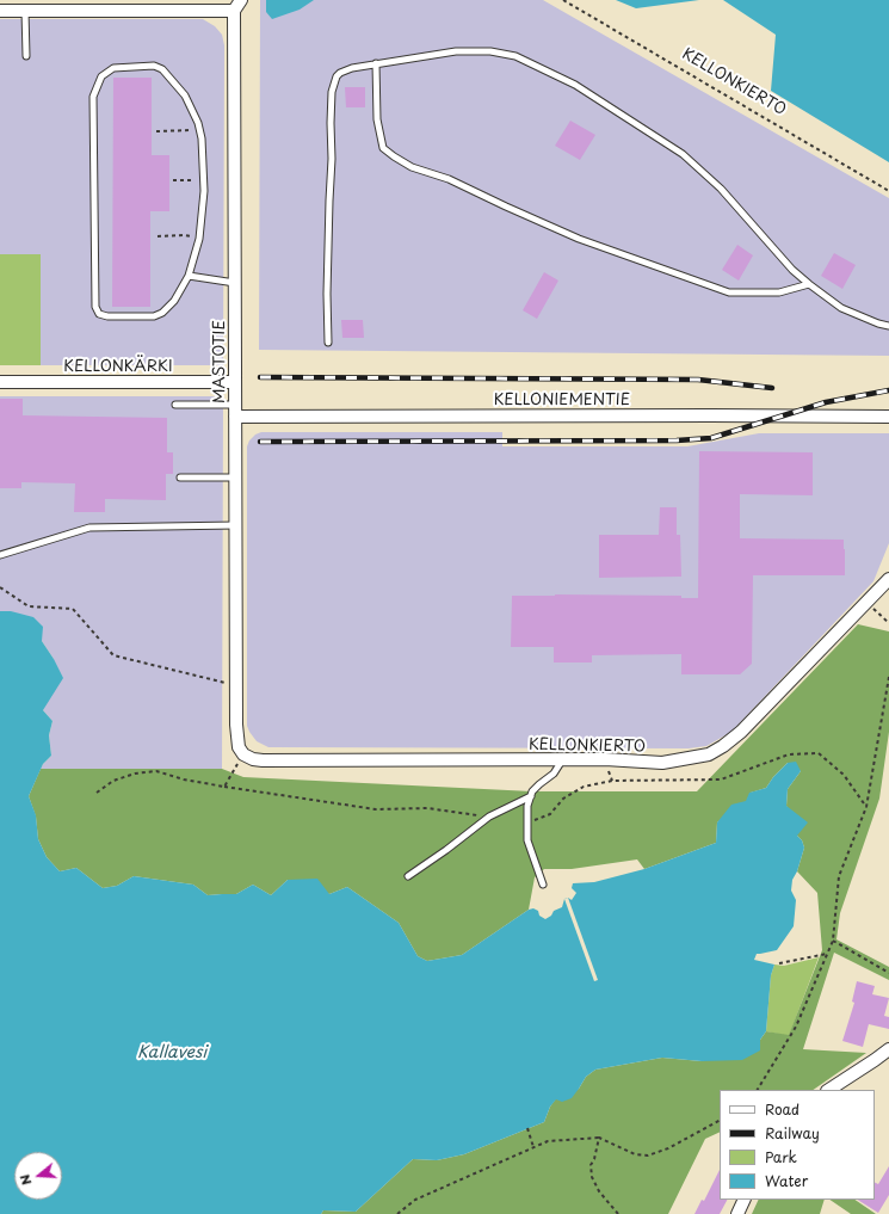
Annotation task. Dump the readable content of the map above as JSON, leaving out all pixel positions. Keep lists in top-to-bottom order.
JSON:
{
  "streets": {
    "street": [
      "KELLONKIERTO",
      "MASTOTIE",
      "KELLONKÄRKI",
      "KELLONIEMENTIE"
    ]
  },
  "crossings": [
    ["KELLONKIERTO", "MASTOTIE"],
    ["MASTOTIE", "KELLONKÄRKI"],
    ["MASTOTIE", "KELLONIEMENTIE"]
  ],
  "water": ["Kallavesi"],
  "legend": [
    "Road",
    "Railway",
    "Park",
    "Water"
  ],
  "north": "left"
}
